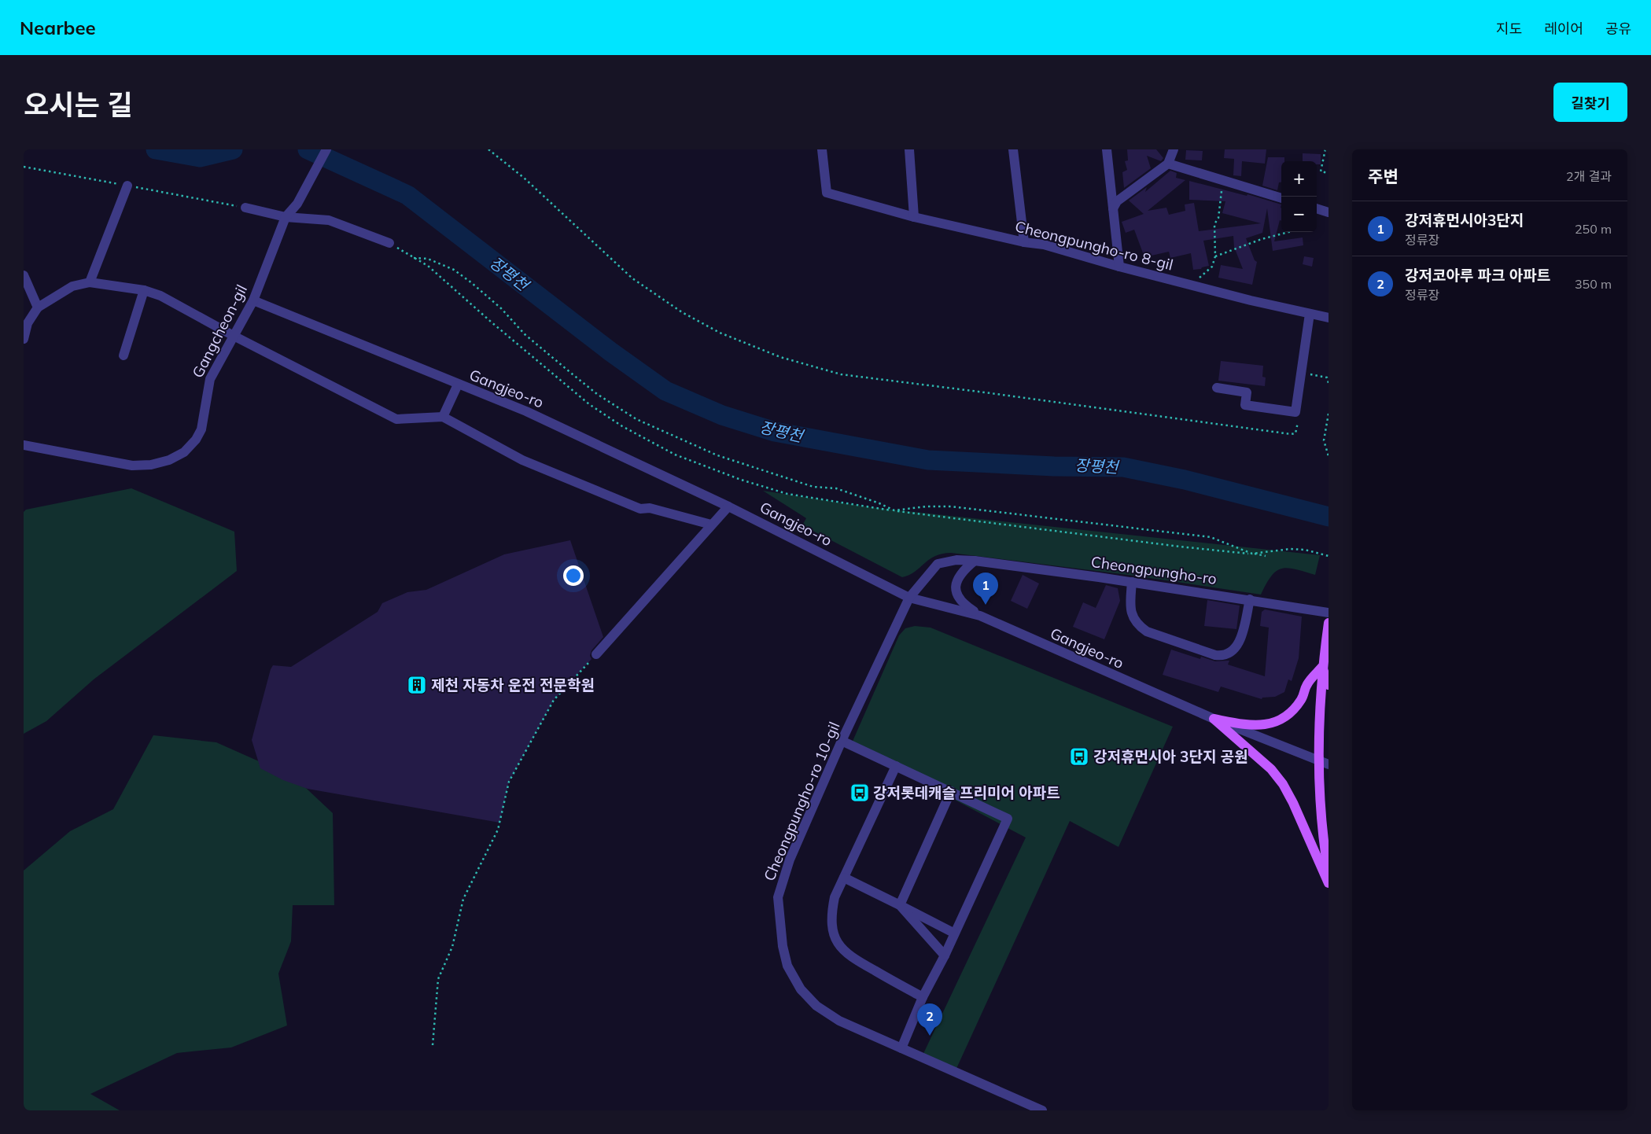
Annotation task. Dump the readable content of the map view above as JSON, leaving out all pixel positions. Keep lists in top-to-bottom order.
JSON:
{
  "streets": {
    "street": [
      "Cheongpungho-ro 8-gil",
      "Gangcheon-gil",
      "Gangjeo-ro",
      "Cheongpungho-ro",
      "Cheongpungho-ro 10-gil"
    ]
  },
  "crossings": [
    ["Gangcheon-gil", "Gangjeo-ro"],
    ["Gangjeo-ro", "Cheongpungho-ro"],
    ["Gangjeo-ro", "Cheongpungho-ro 10-gil"],
    ["Cheongpungho-ro", "Cheongpungho-ro 10-gil"]
  ],
  "water": ["장평천"],
  "places": {
    "building": ["제천 자동차 운전 전문학원"],
    "bus stop": ["강저휴먼시아 3단지 공원", "강저롯데캐슬 프리미어 아파트"]
  },
  "page": {
    "header": "Nearbee",
    "nav": ["지도", "레이어", "공유"],
    "title": "오시는 길",
    "buttons": "길찾기",
    "heading": ["주변", "2개 결과"],
    "map_buttons": ["+", "−"],
    "list": [
      {
        "mark": "1",
        "name": "강저휴먼시아3단지",
        "note": "정류장",
        "value": "250 m"
      },
      {
        "mark": "2",
        "name": "강저코아루 파크 아파트",
        "note": "정류장",
        "value": "350 m"
      }
    ],
    "pins": ["1", "2"]
  }
}
